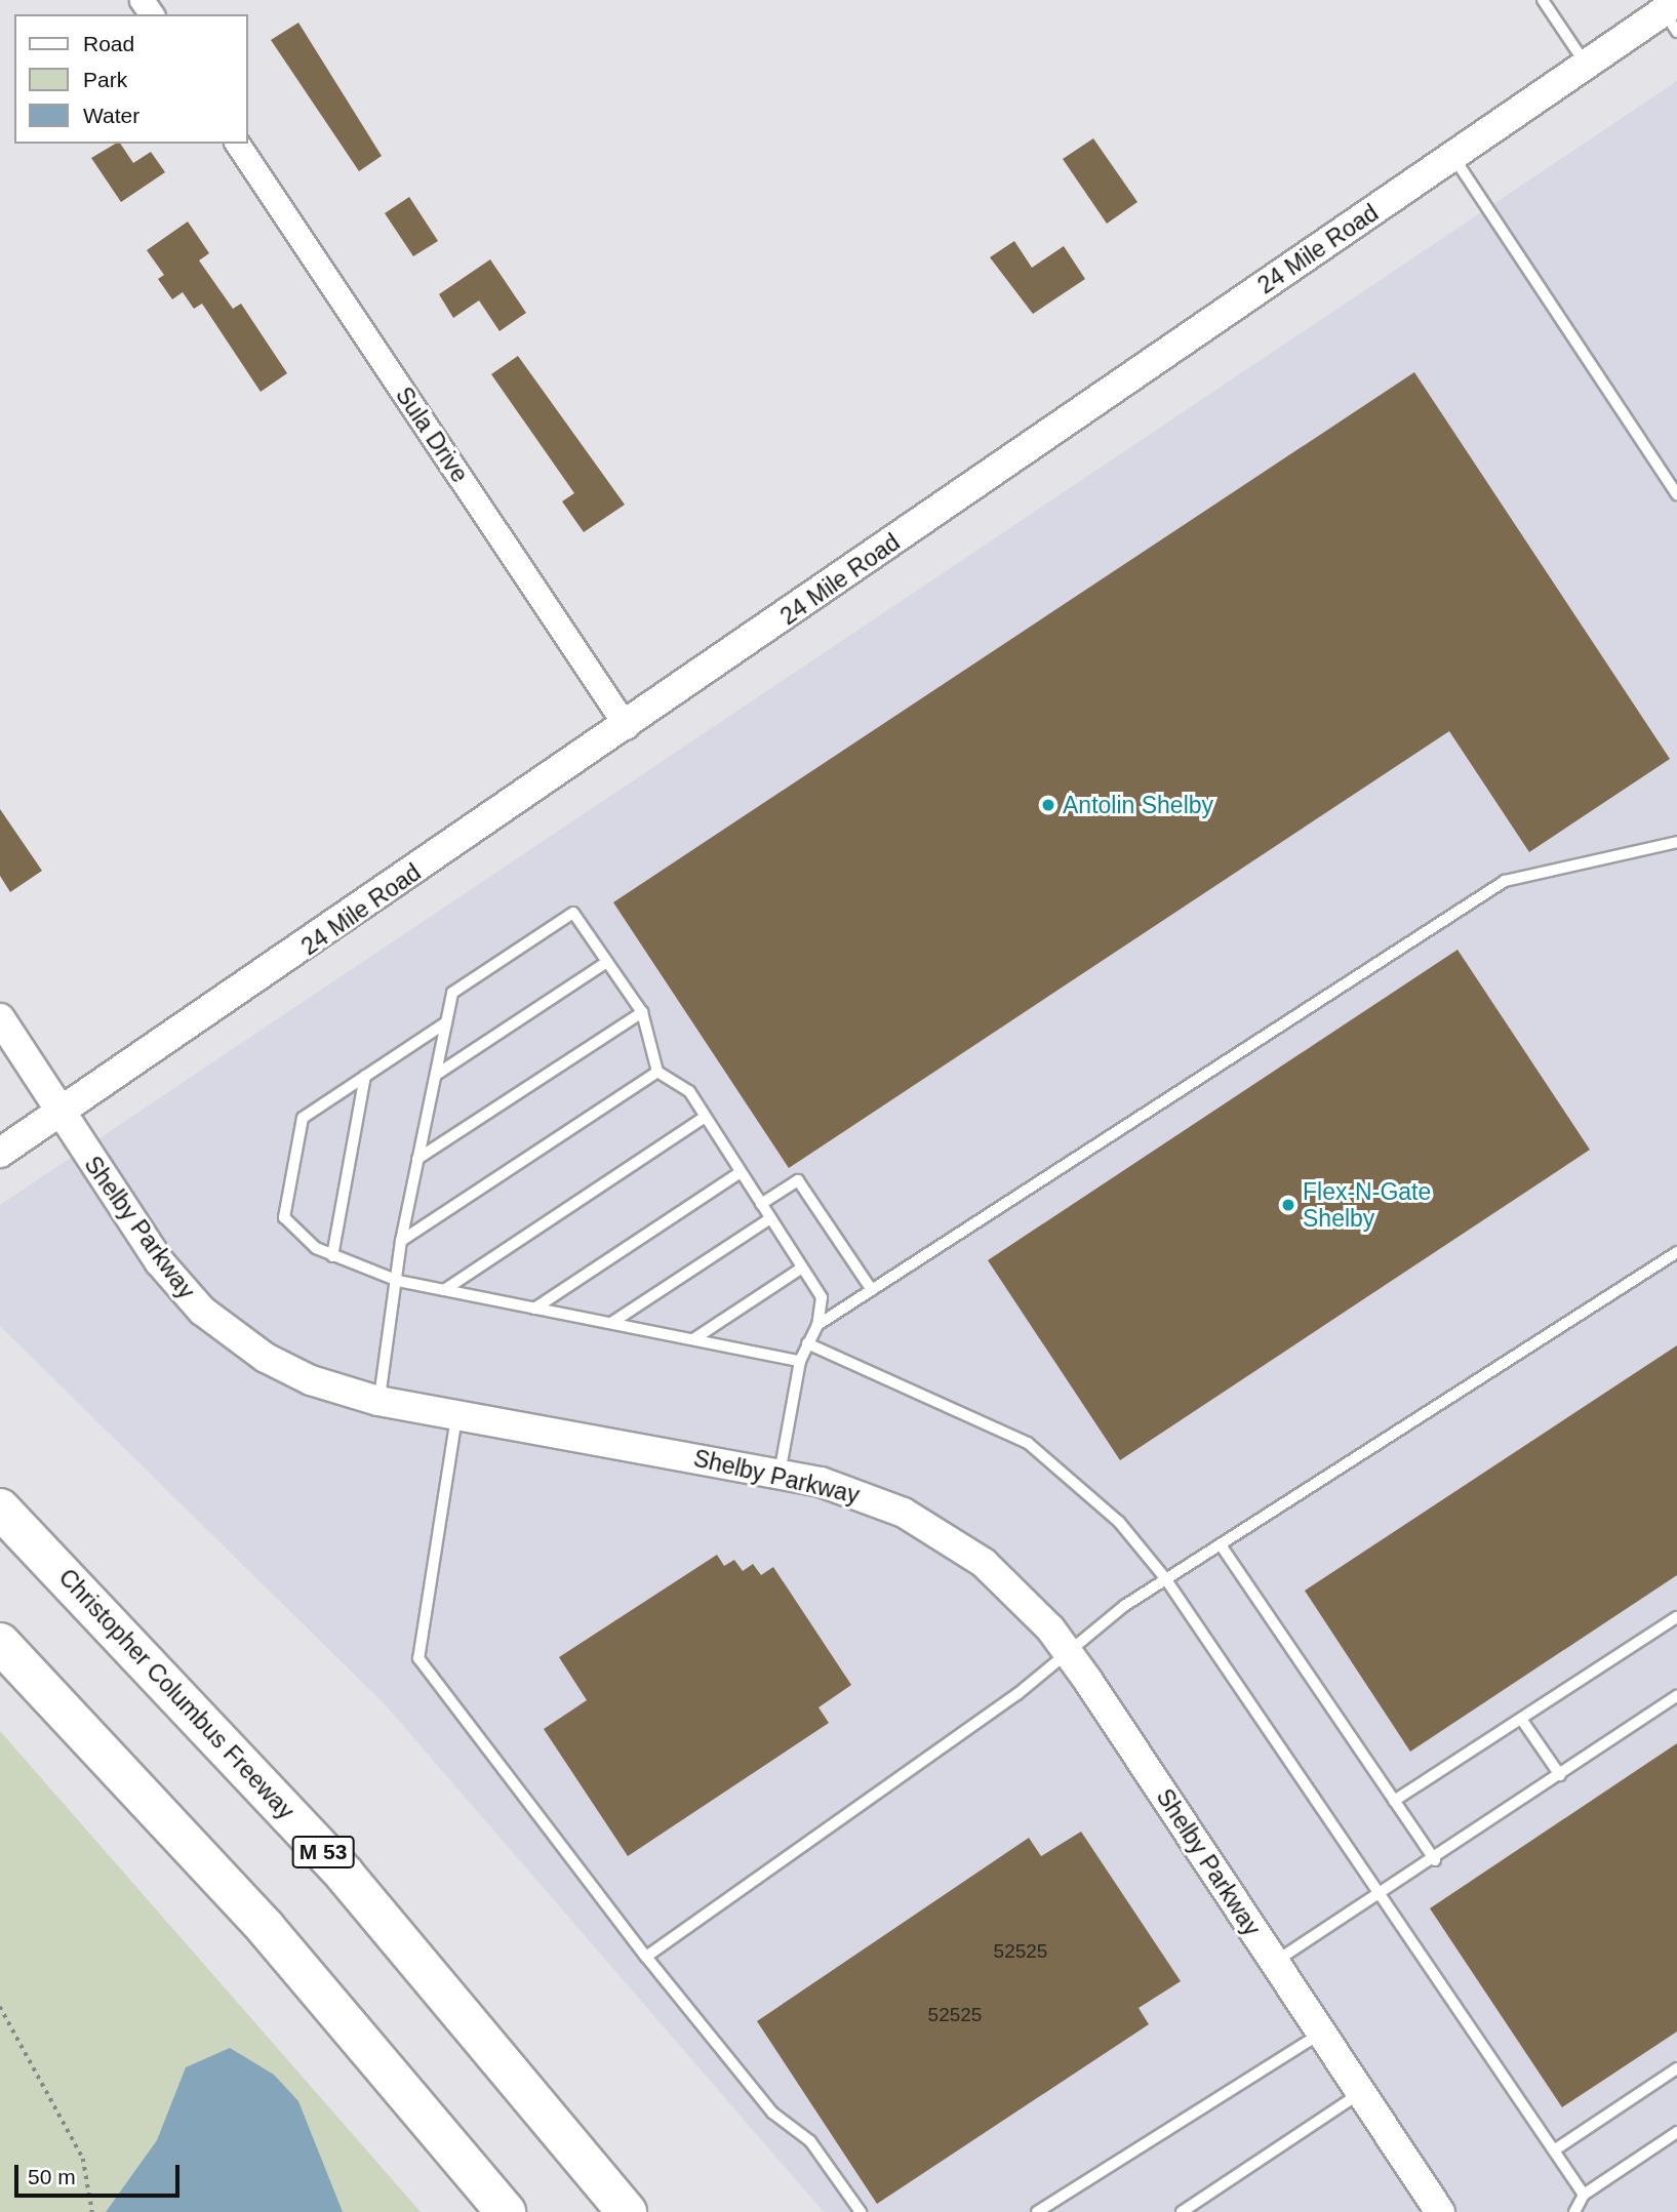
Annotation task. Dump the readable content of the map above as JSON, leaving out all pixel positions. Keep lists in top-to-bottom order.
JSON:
{
  "streets": {
    "highway": ["Christopher Columbus Freeway", "M 53"],
    "street": ["24 Mile Road", "Sula Drive", "Shelby Parkway"]
  },
  "crossings": [
    ["24 Mile Road", "Sula Drive"],
    ["24 Mile Road", "Shelby Parkway"]
  ],
  "places": ["Antolin Shelby", "Flex-N-Gate Shelby"],
  "house_numbers": ["52525", "52525"],
  "legend": ["Road", "Park", "Water"],
  "scale_bar": "50 m"
}
